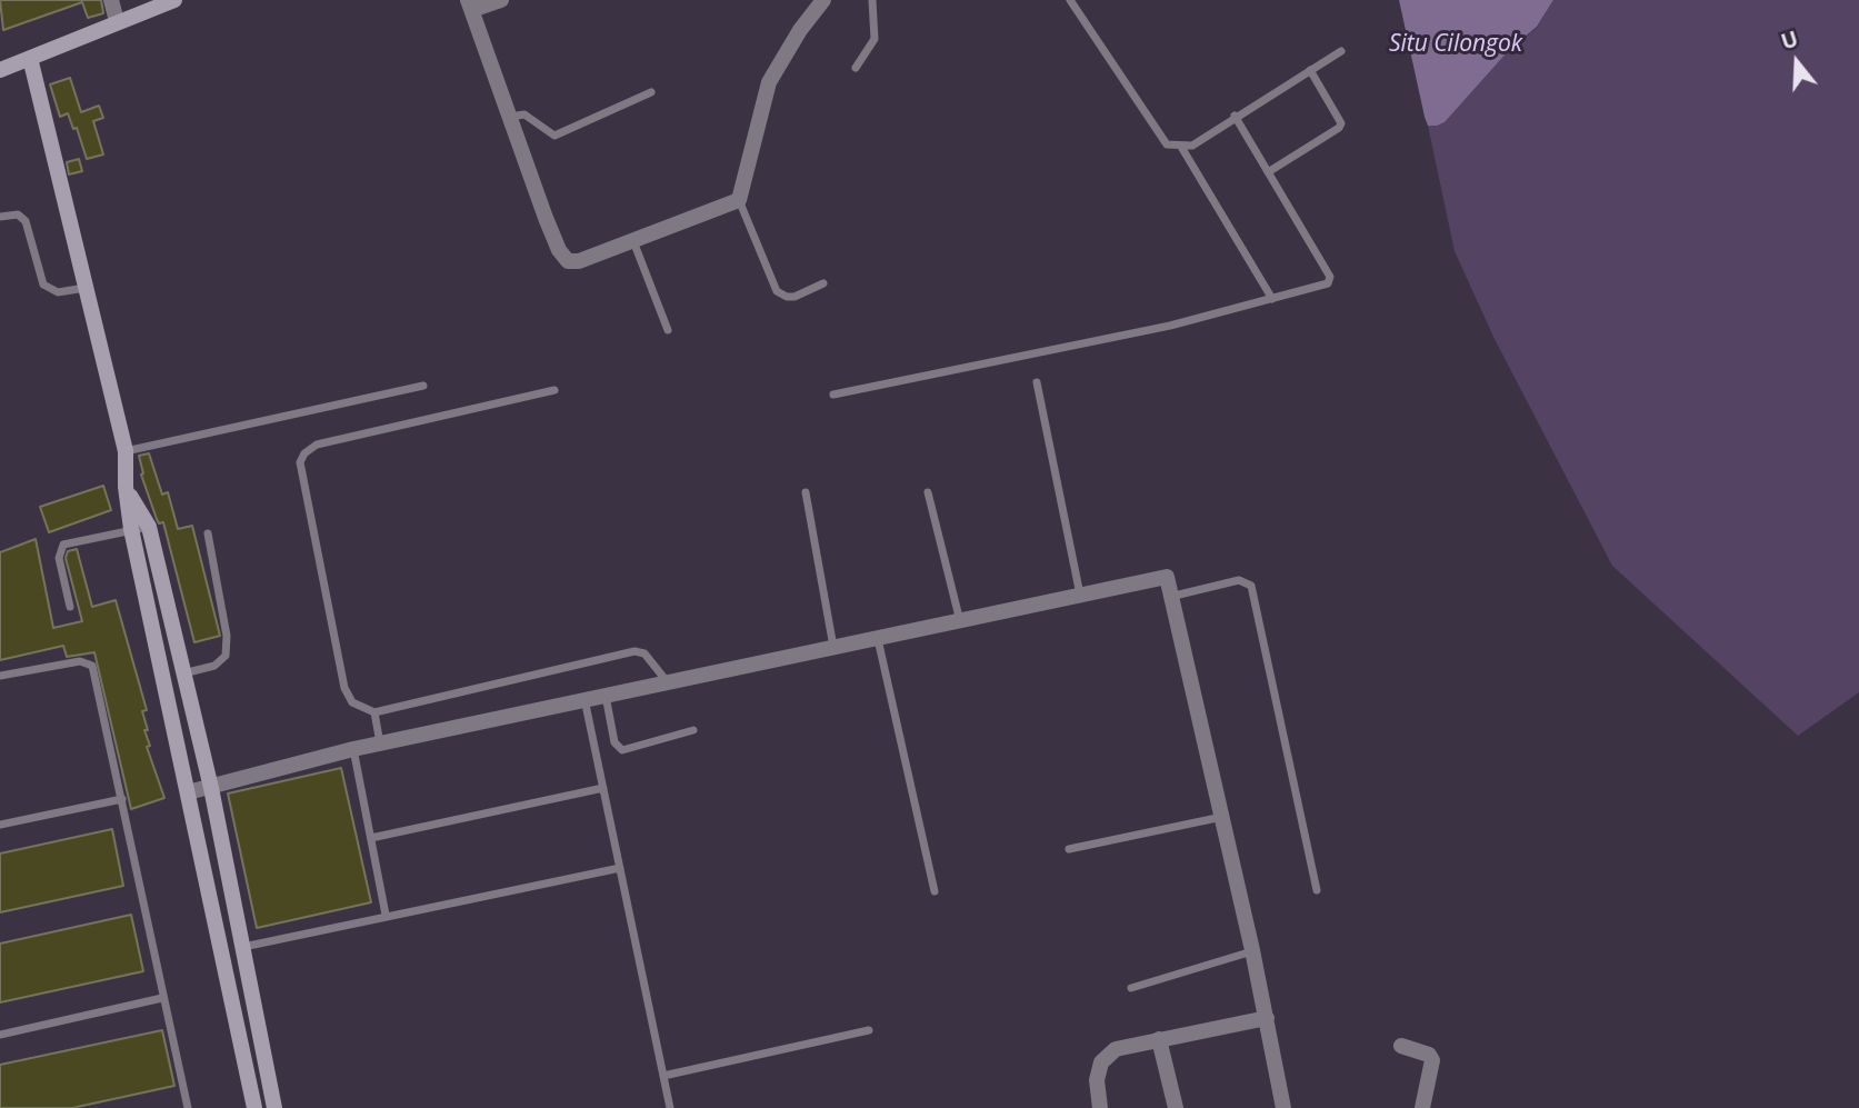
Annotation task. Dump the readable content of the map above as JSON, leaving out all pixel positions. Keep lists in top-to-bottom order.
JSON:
{
  "water": ["Situ Cilongok"],
  "north": "top"
}
